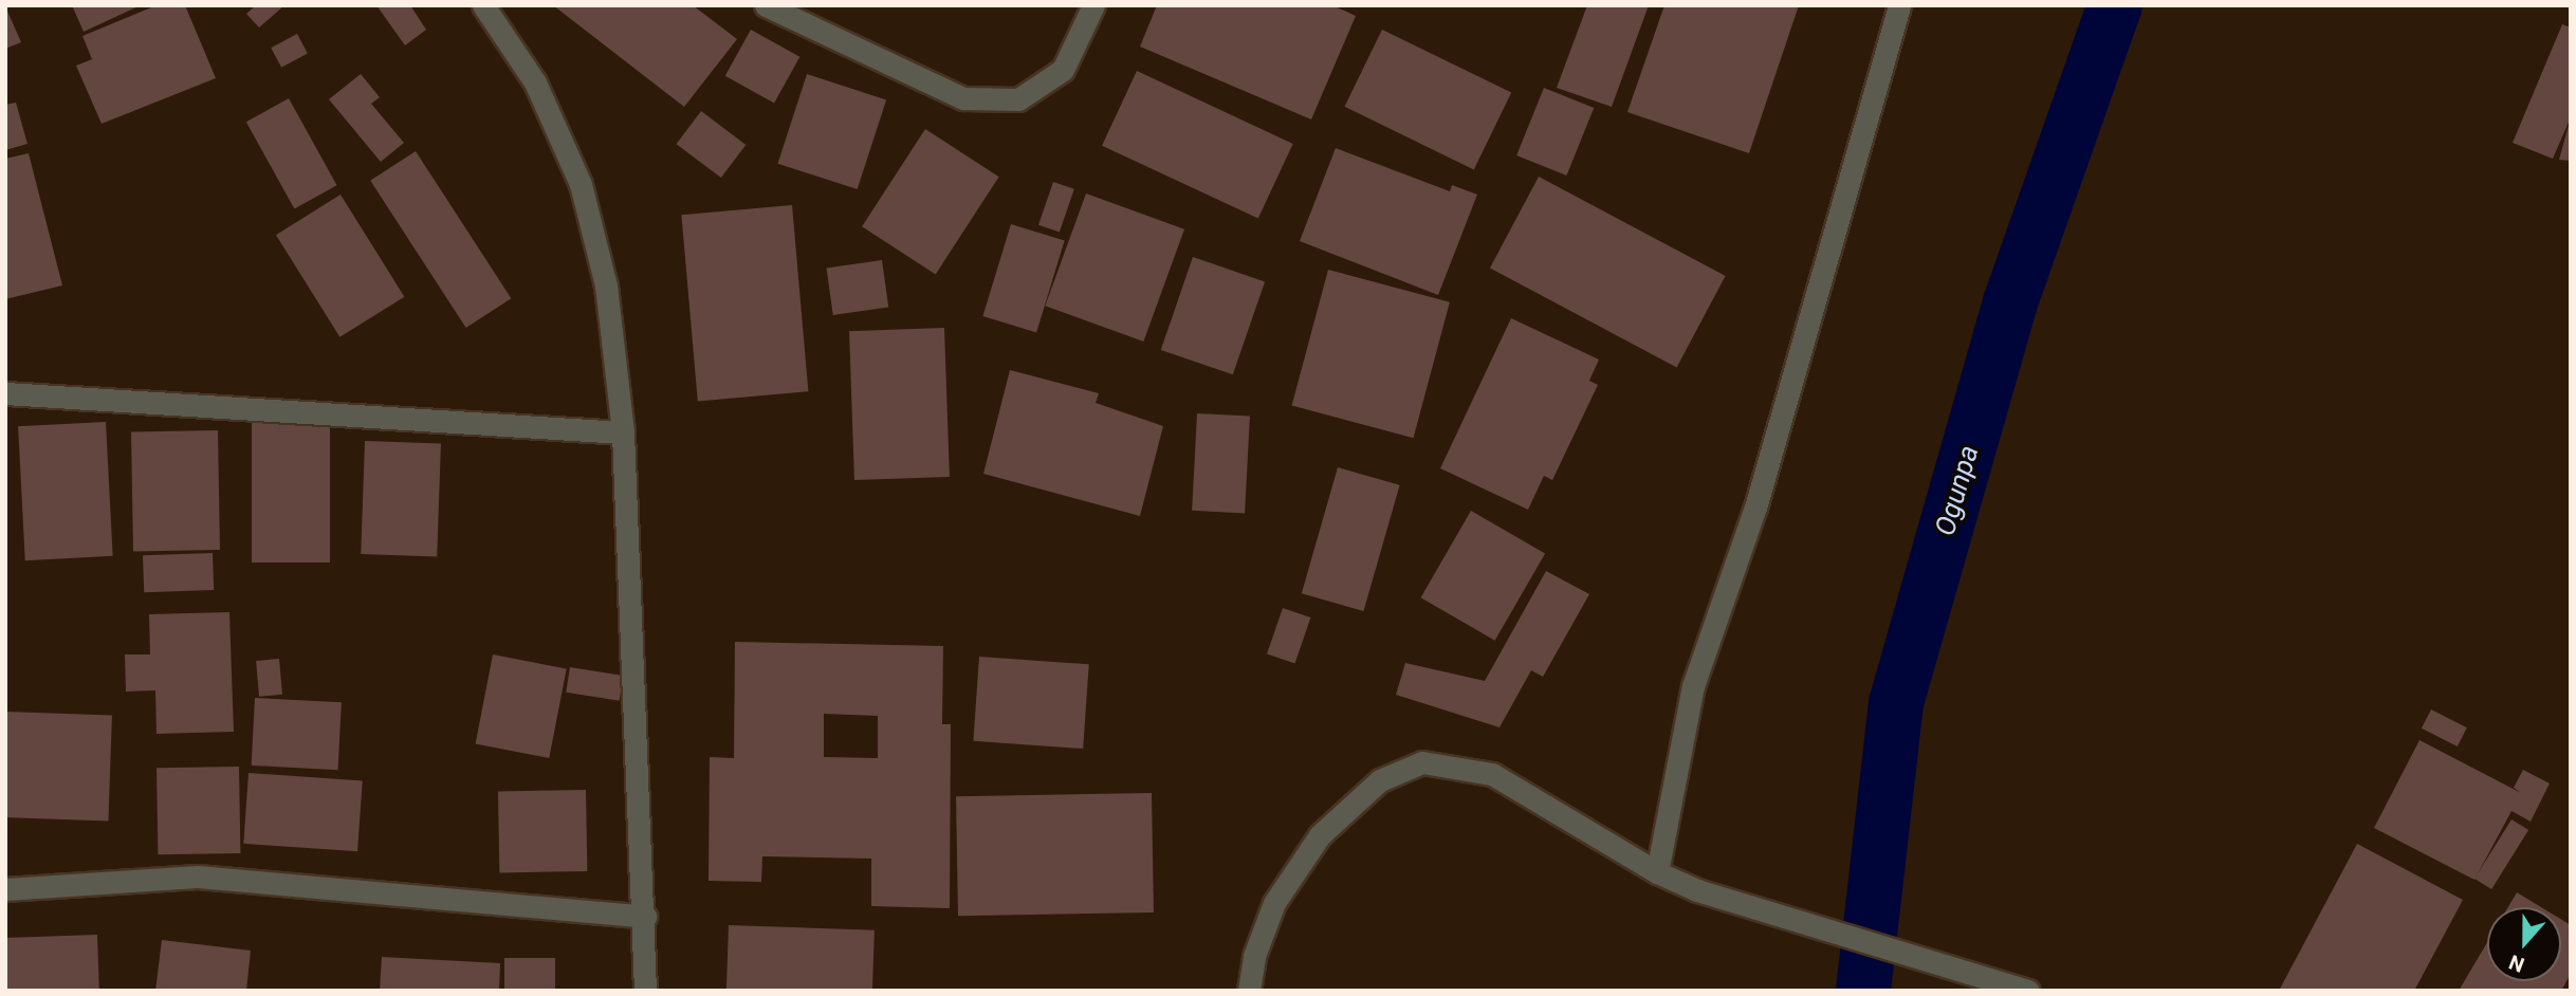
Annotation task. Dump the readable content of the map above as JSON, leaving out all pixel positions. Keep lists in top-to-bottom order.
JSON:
{
  "water": ["Ogunpa"],
  "north": "bottom"
}
